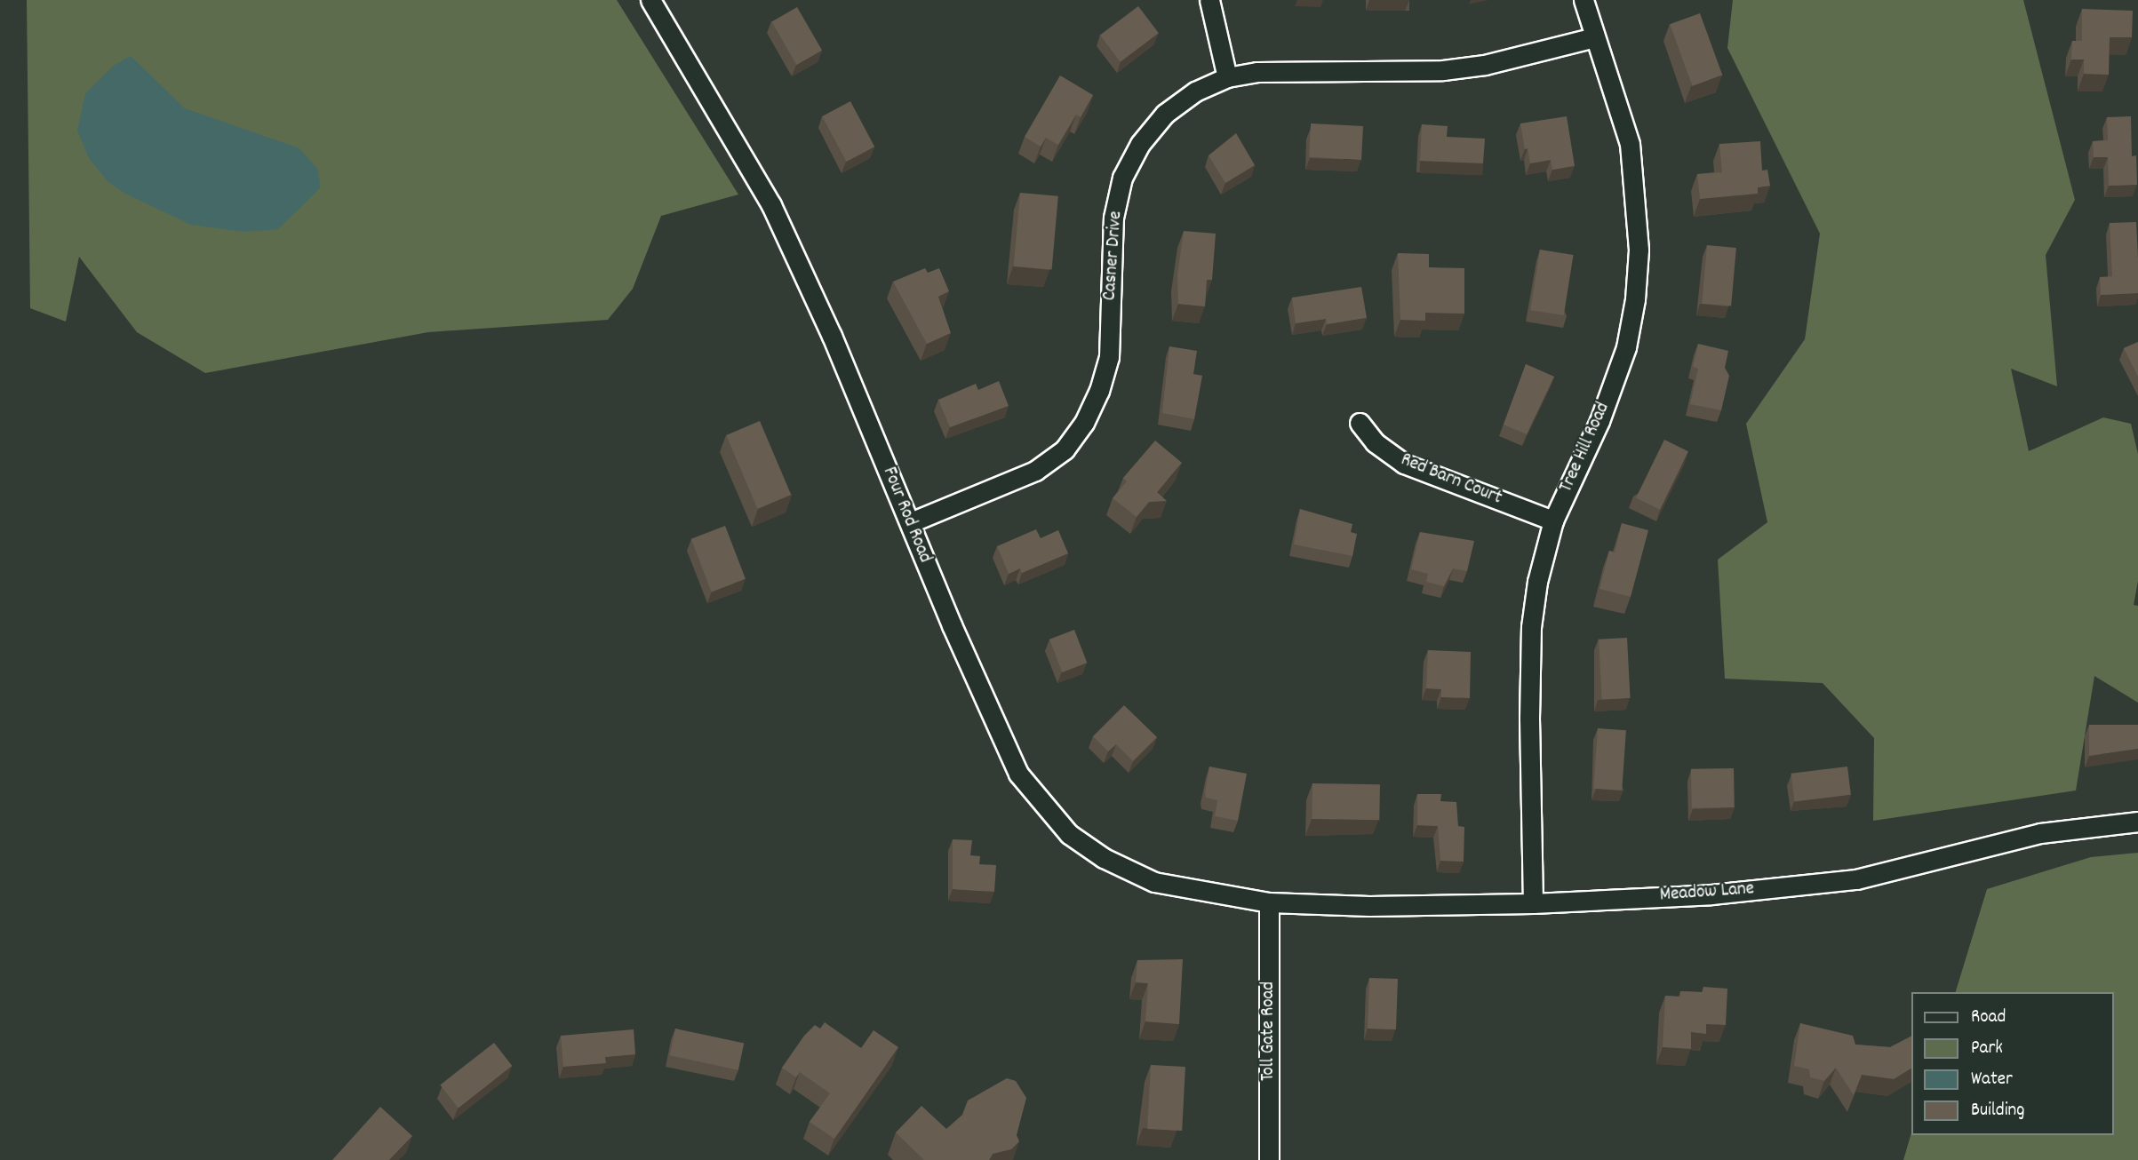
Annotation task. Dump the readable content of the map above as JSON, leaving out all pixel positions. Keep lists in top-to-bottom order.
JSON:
{
  "streets": {
    "street": [
      "Casner Drive",
      "Tree Hill Road",
      "Red Barn Court",
      "Four Rod Road",
      "Meadow Lane",
      "Toll Gate Road"
    ]
  },
  "crossings": [
    ["Casner Drive", "Tree Hill Road"],
    ["Casner Drive", "Four Rod Road"],
    ["Tree Hill Road", "Red Barn Court"],
    ["Tree Hill Road", "Meadow Lane"],
    ["Four Rod Road", "Meadow Lane"],
    ["Four Rod Road", "Toll Gate Road"],
    ["Meadow Lane", "Toll Gate Road"]
  ],
  "legend": [
    "Road",
    "Park",
    "Water",
    "Building"
  ]
}
